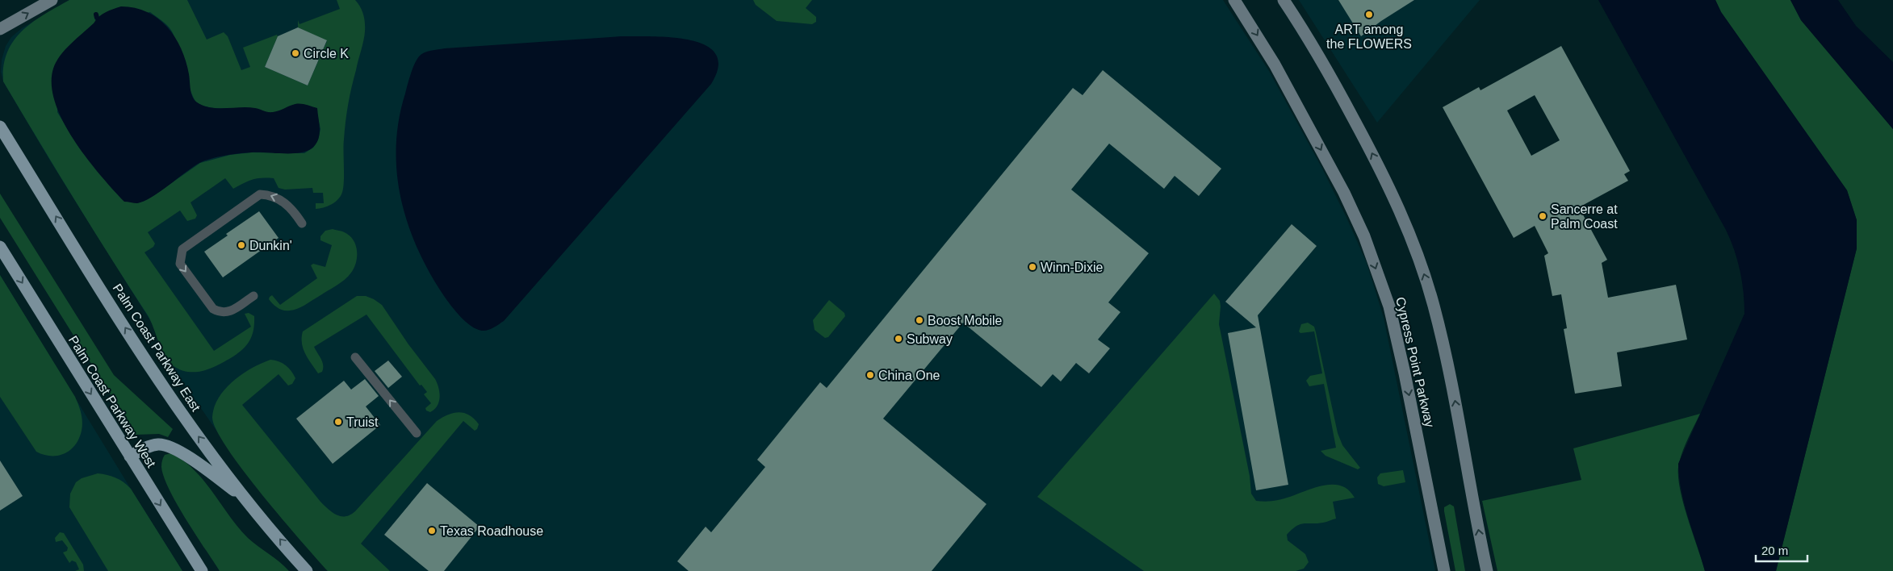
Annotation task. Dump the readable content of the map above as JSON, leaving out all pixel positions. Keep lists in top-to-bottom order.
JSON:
{
  "streets": {
    "main road": ["Palm Coast Parkway East", "Palm Coast Parkway West"],
    "street": ["Cypress Point Parkway"]
  },
  "one_way": ["Palm Coast Parkway East", "Palm Coast Parkway West"],
  "places": [
    "ART among the FLOWERS",
    "Circle K",
    "Sancerre at Palm Coast",
    "Dunkin'",
    "Winn-Dixie",
    "Boost Mobile",
    "Subway",
    "China One",
    "Truist",
    "Texas Roadhouse"
  ],
  "scale_bar": "20 m"
}
